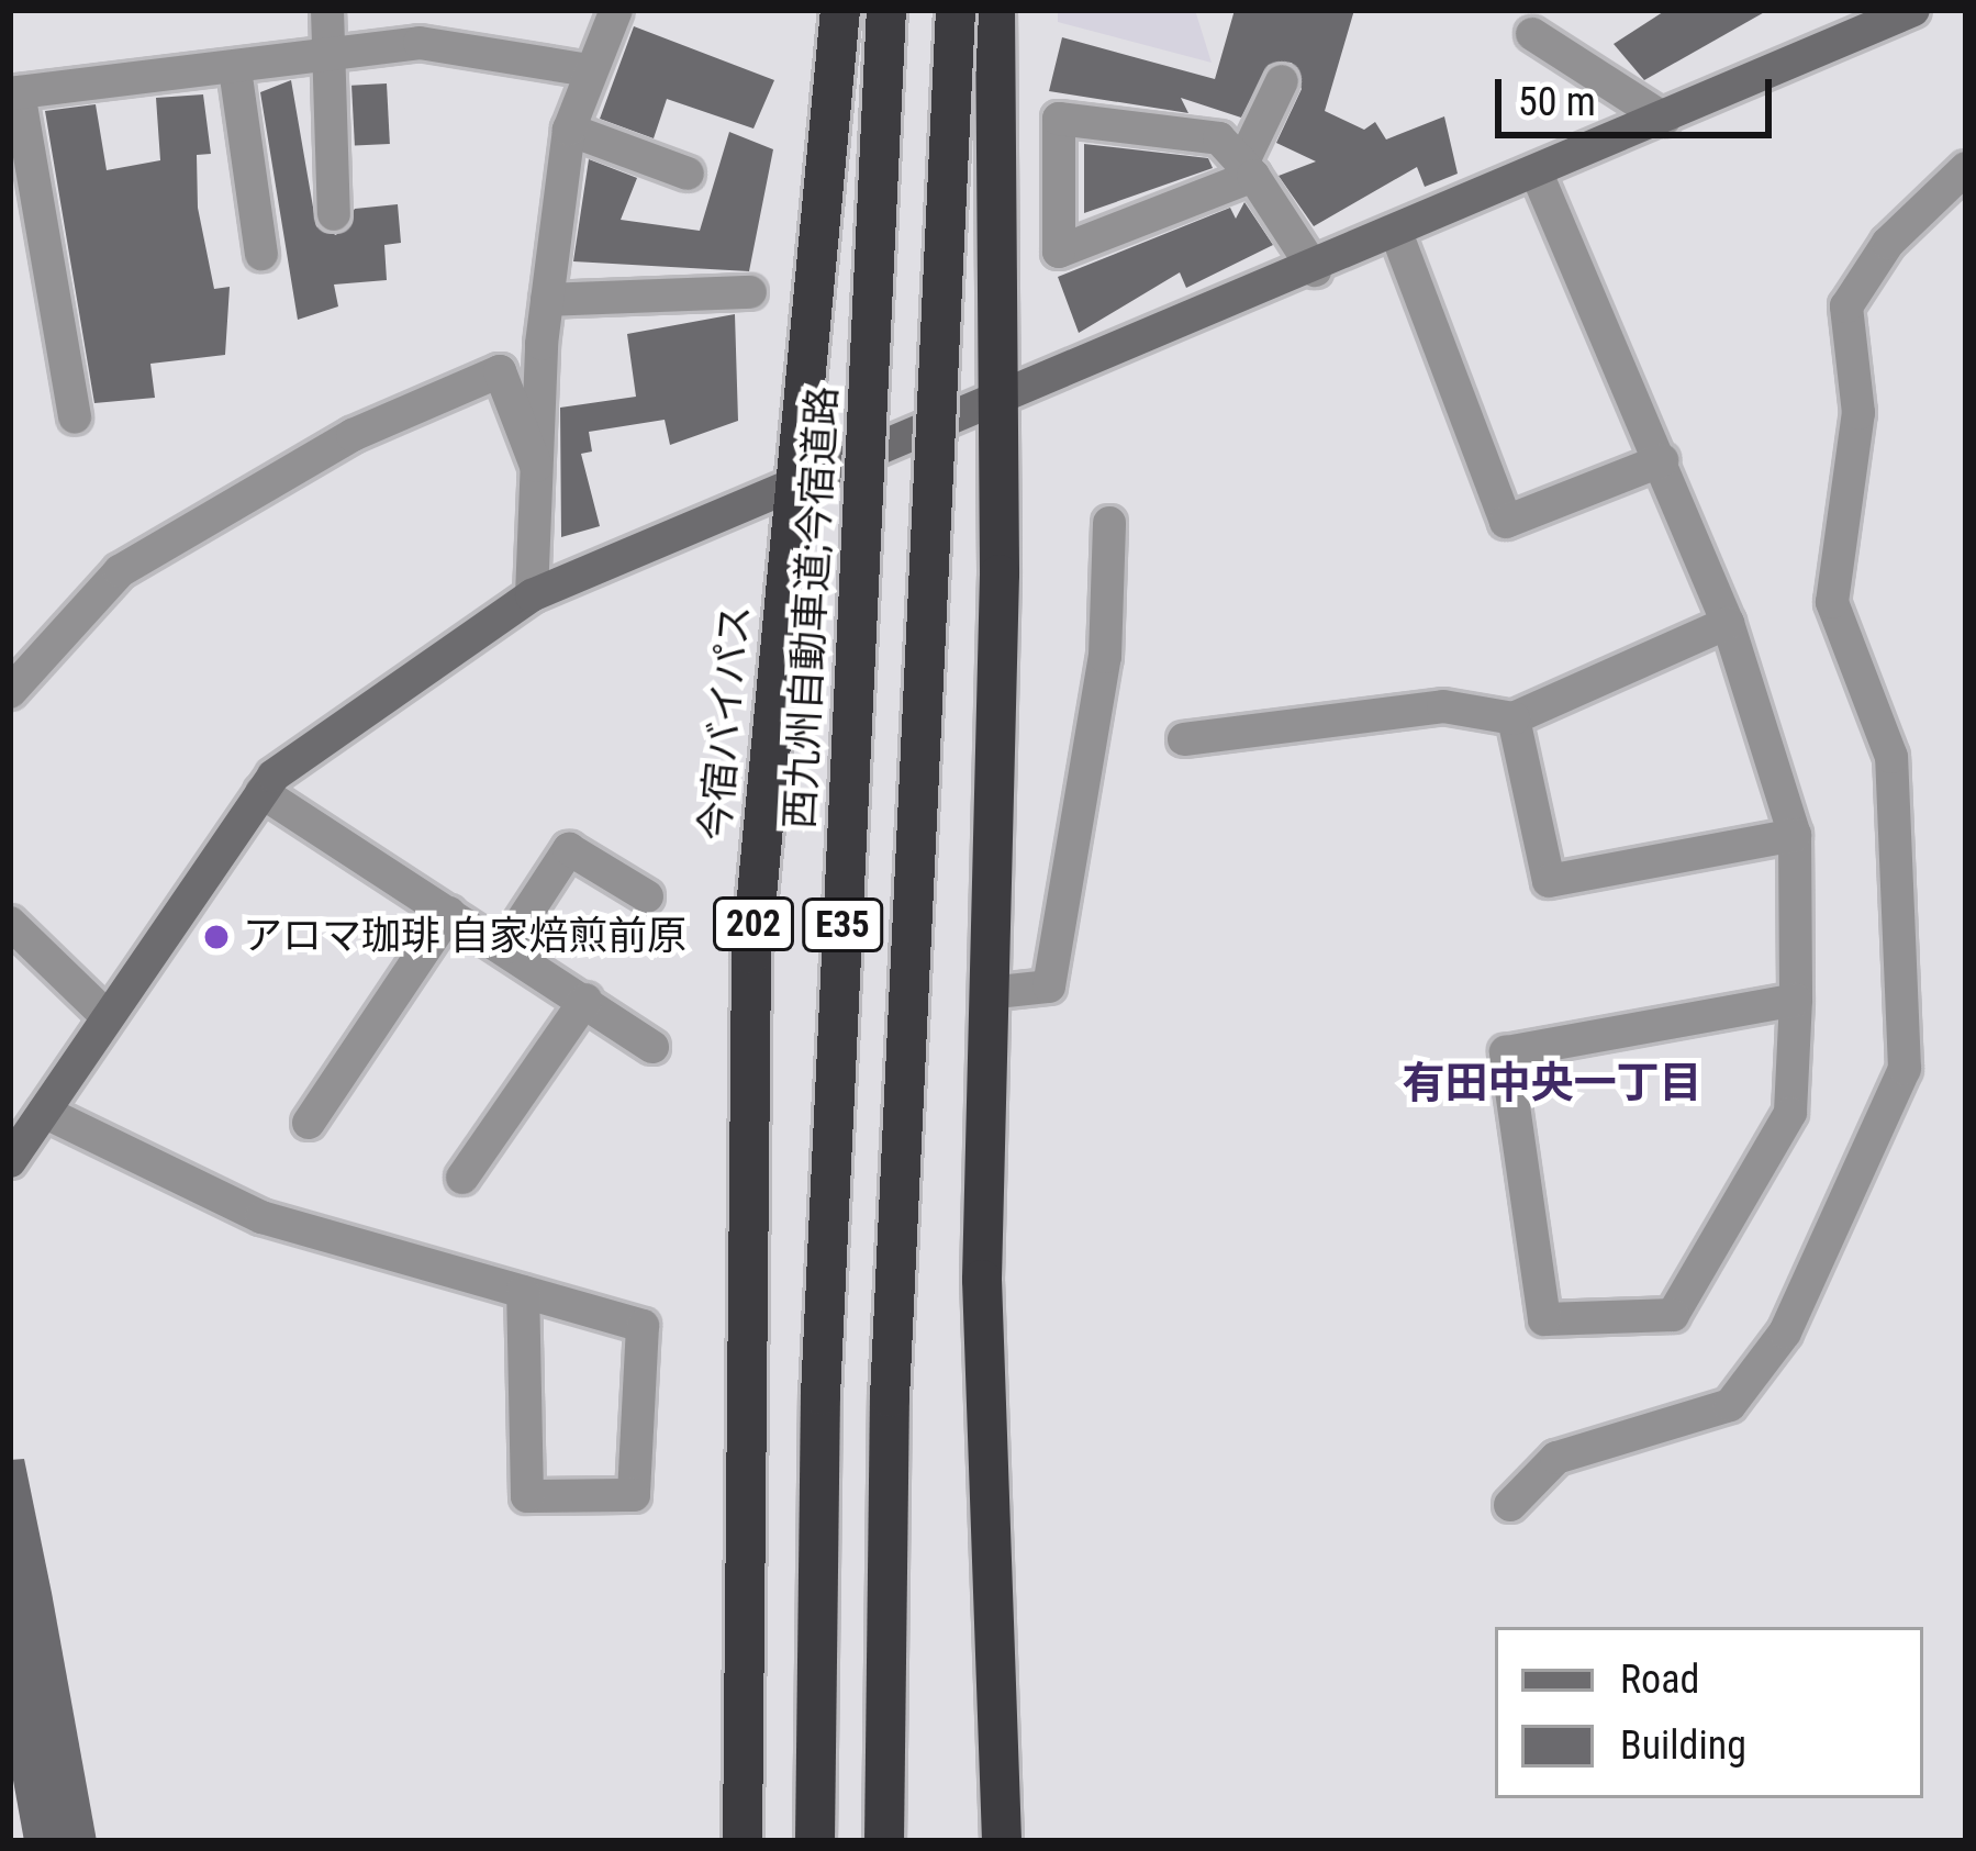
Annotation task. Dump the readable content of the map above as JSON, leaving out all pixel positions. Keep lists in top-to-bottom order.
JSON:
{
  "streets": {
    "highway": [
      "西九州自動車道;今宿道路",
      "今宿バイパス",
      "202",
      "E35"
    ]
  },
  "districts": ["有田中央一丁目"],
  "places": ["アロマ珈琲 自家焙煎前原"],
  "legend": ["Road", "Building"],
  "scale_bar": "50 m"
}
